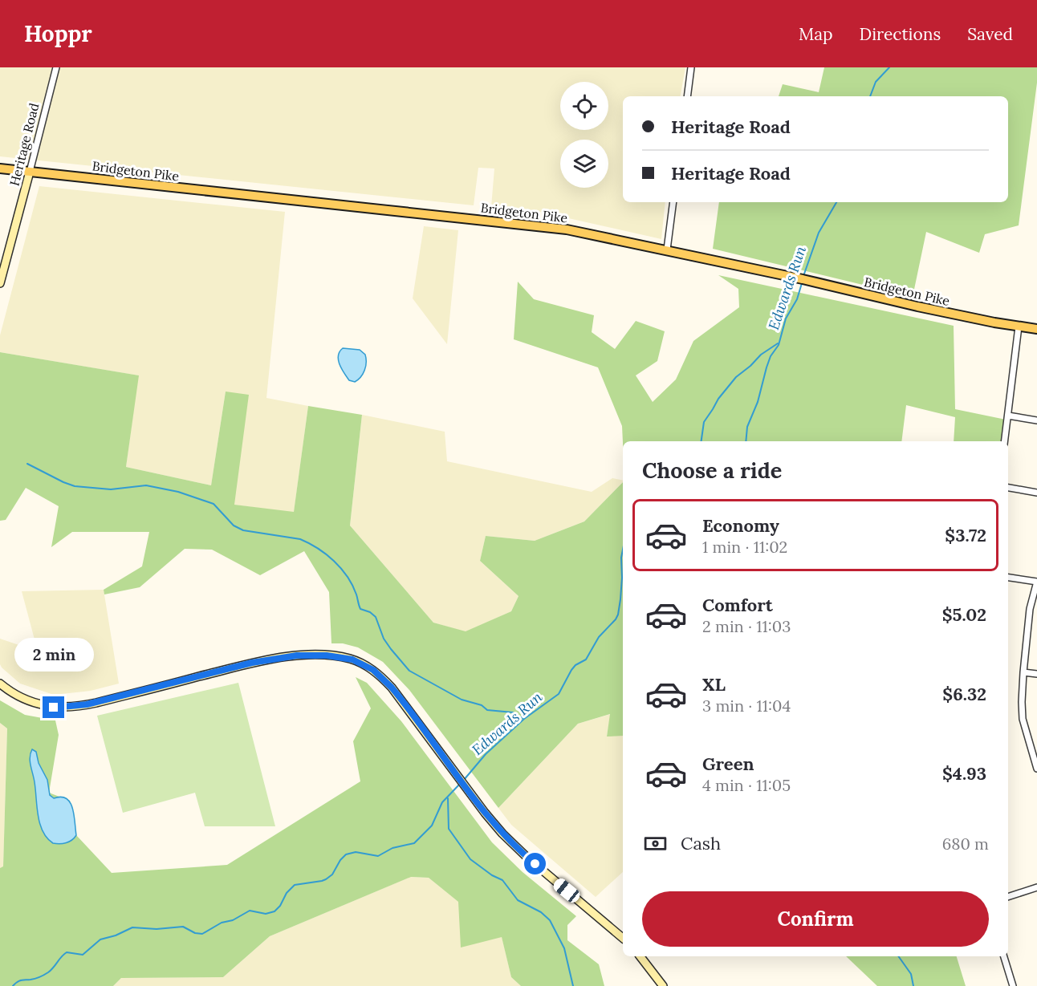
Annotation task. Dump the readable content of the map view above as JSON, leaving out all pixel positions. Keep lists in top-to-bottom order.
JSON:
{
  "streets": {
    "main road": ["Bridgeton Pike"],
    "street": ["Heritage Road"]
  },
  "crossings": [
    ["Heritage Road", "Bridgeton Pike"]
  ],
  "water": ["Edwards Run"],
  "page": {
    "header": "Hoppr",
    "nav": ["Map", "Directions", "Saved"],
    "banner": ["Heritage Road", "Heritage Road"],
    "heading": "Choose a ride",
    "list": [
      {
        "name": "Economy",
        "note": "1 min · 11:02",
        "value": "$3.72"
      },
      {
        "name": "Comfort",
        "note": "2 min · 11:03",
        "value": "$5.02"
      },
      {
        "name": "XL",
        "note": "3 min · 11:04",
        "value": "$6.32"
      },
      {
        "name": "Green",
        "note": "4 min · 11:05",
        "value": "$4.93"
      }
    ],
    "bubble": "2 min",
    "pay": ["Cash", "680 m"],
    "buttons": "Confirm"
  }
}
